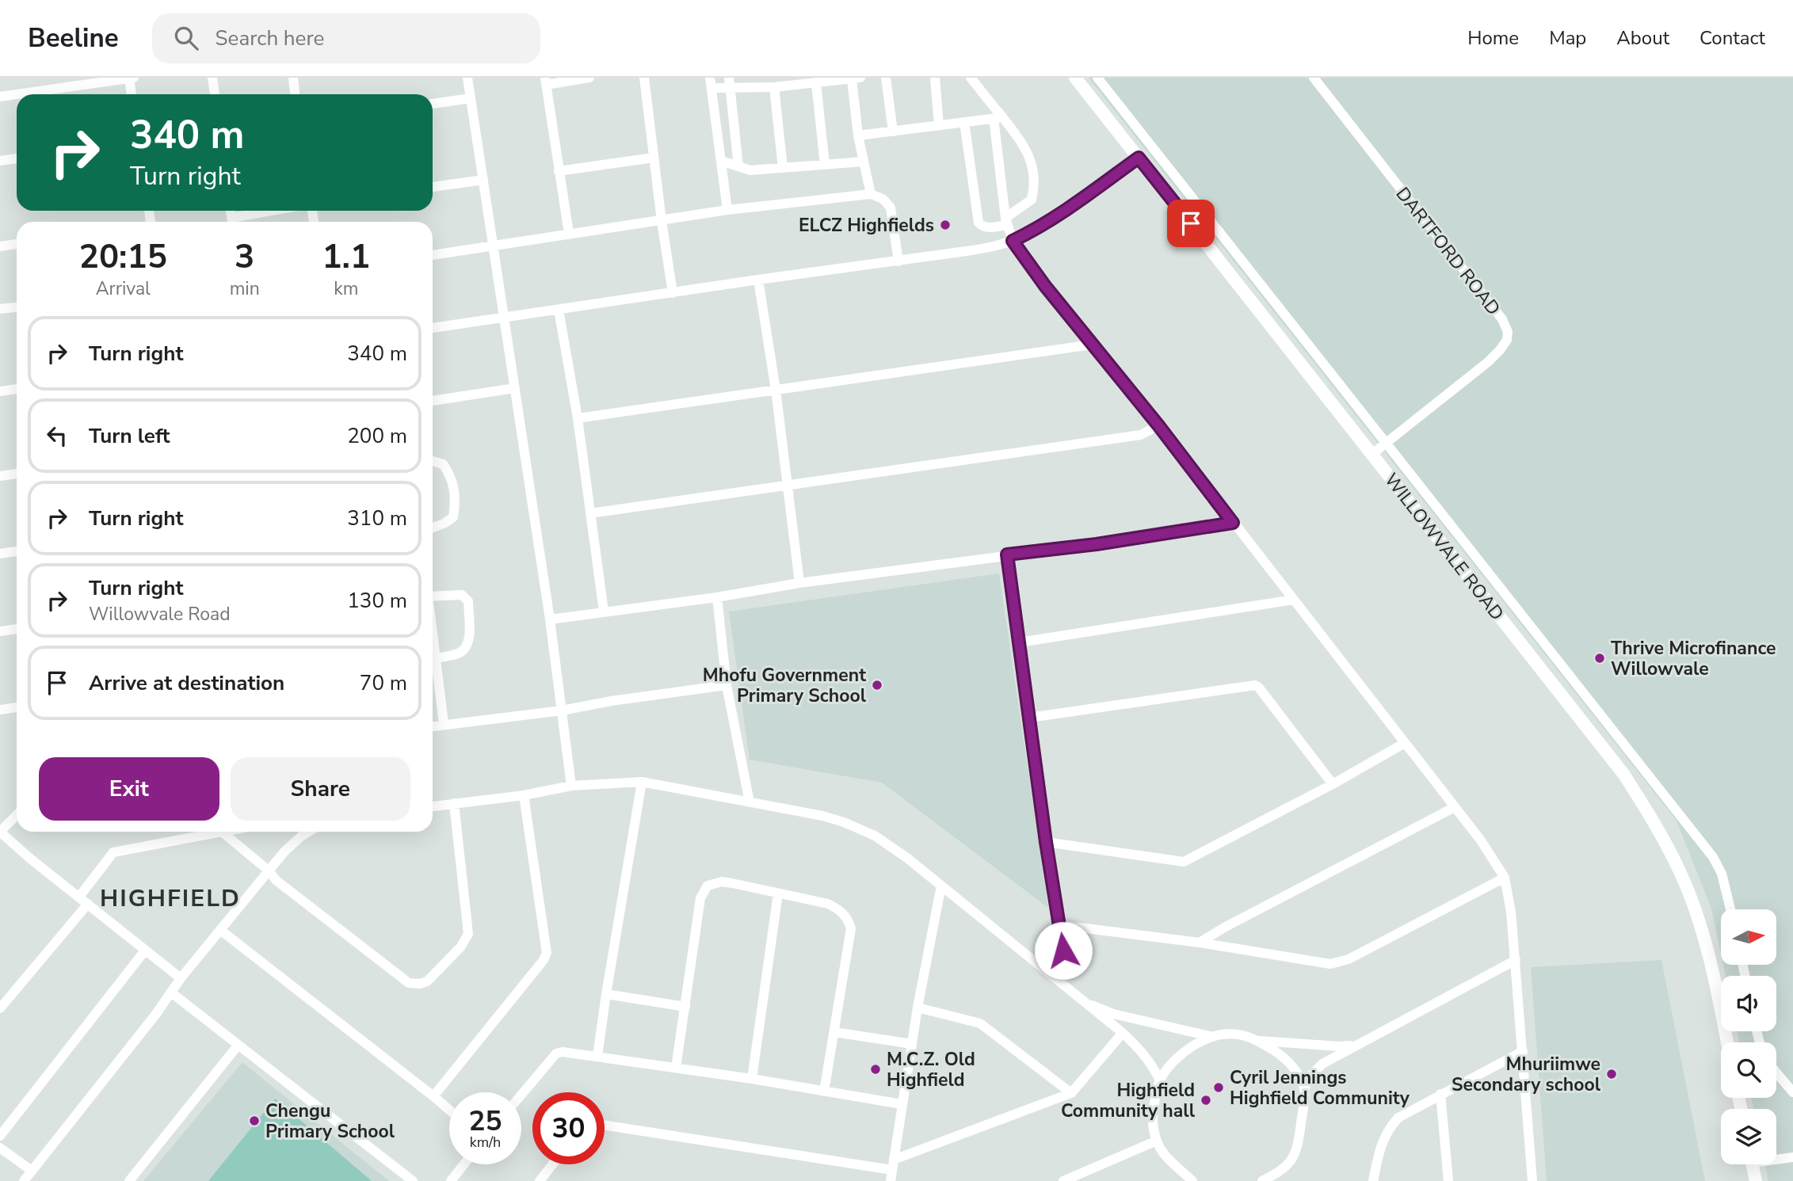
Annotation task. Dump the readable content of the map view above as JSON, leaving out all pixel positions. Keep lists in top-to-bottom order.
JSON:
{
  "streets": {
    "main road": ["WILLOWVALE ROAD"],
    "street": ["DARTFORD ROAD"]
  },
  "crossings": [
    ["DARTFORD ROAD", "WILLOWVALE ROAD"]
  ],
  "districts": ["HIGHFIELD"],
  "places": [
    "ELCZ Highfields",
    "Thrive Microfinance Willowvale",
    "Mhofu Government Primary School",
    "M.C.Z. Old Highfield",
    "Mhuriimwe Secondary school",
    "Cyril Jennings Highfield Community",
    "Highfield Community hall",
    "Chengu Primary School"
  ],
  "north": "right",
  "page": {
    "header": "Beeline",
    "search": "Search here",
    "nav": [
      "Home",
      "Map",
      "About",
      "Contact"
    ],
    "turn": ["340 m", "Turn right"],
    "eta": [
      "20:15",
      "Arrival",
      "3",
      "min",
      "1.1",
      "km"
    ],
    "list": [
      {
        "name": "Turn right",
        "value": "340 m"
      },
      {
        "name": "Turn left",
        "value": "200 m"
      },
      {
        "name": "Turn right",
        "value": "310 m"
      },
      {
        "name": "Turn right",
        "note": "Willowvale Road",
        "value": "130 m"
      },
      {
        "name": "Arrive at destination",
        "value": "70 m"
      }
    ],
    "buttons": ["Exit", "Share"],
    "speed": "25 km/h",
    "limit": "30"
  }
}
